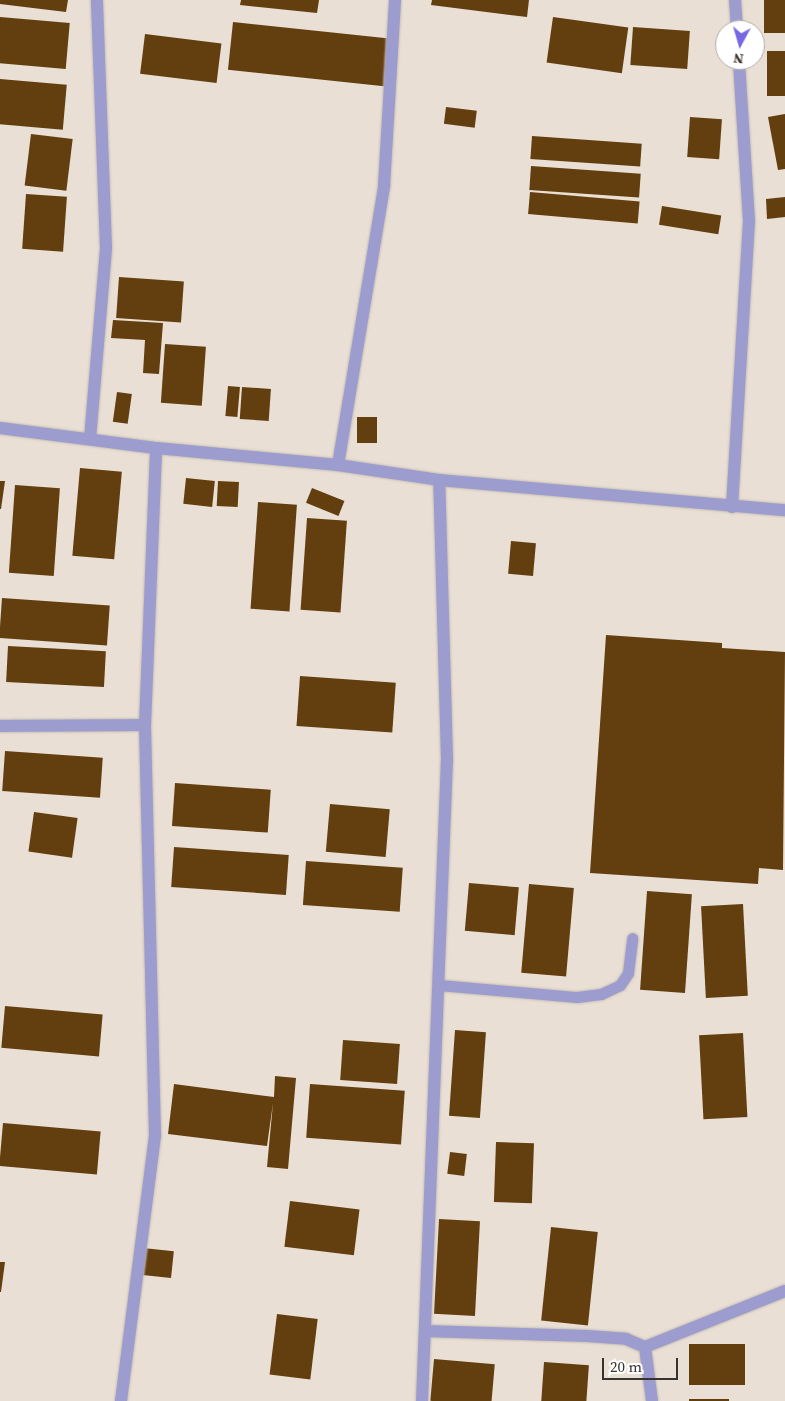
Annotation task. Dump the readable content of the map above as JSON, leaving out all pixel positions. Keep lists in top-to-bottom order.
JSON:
{
  "scale_bar": "20 m",
  "north": "bottom"
}
